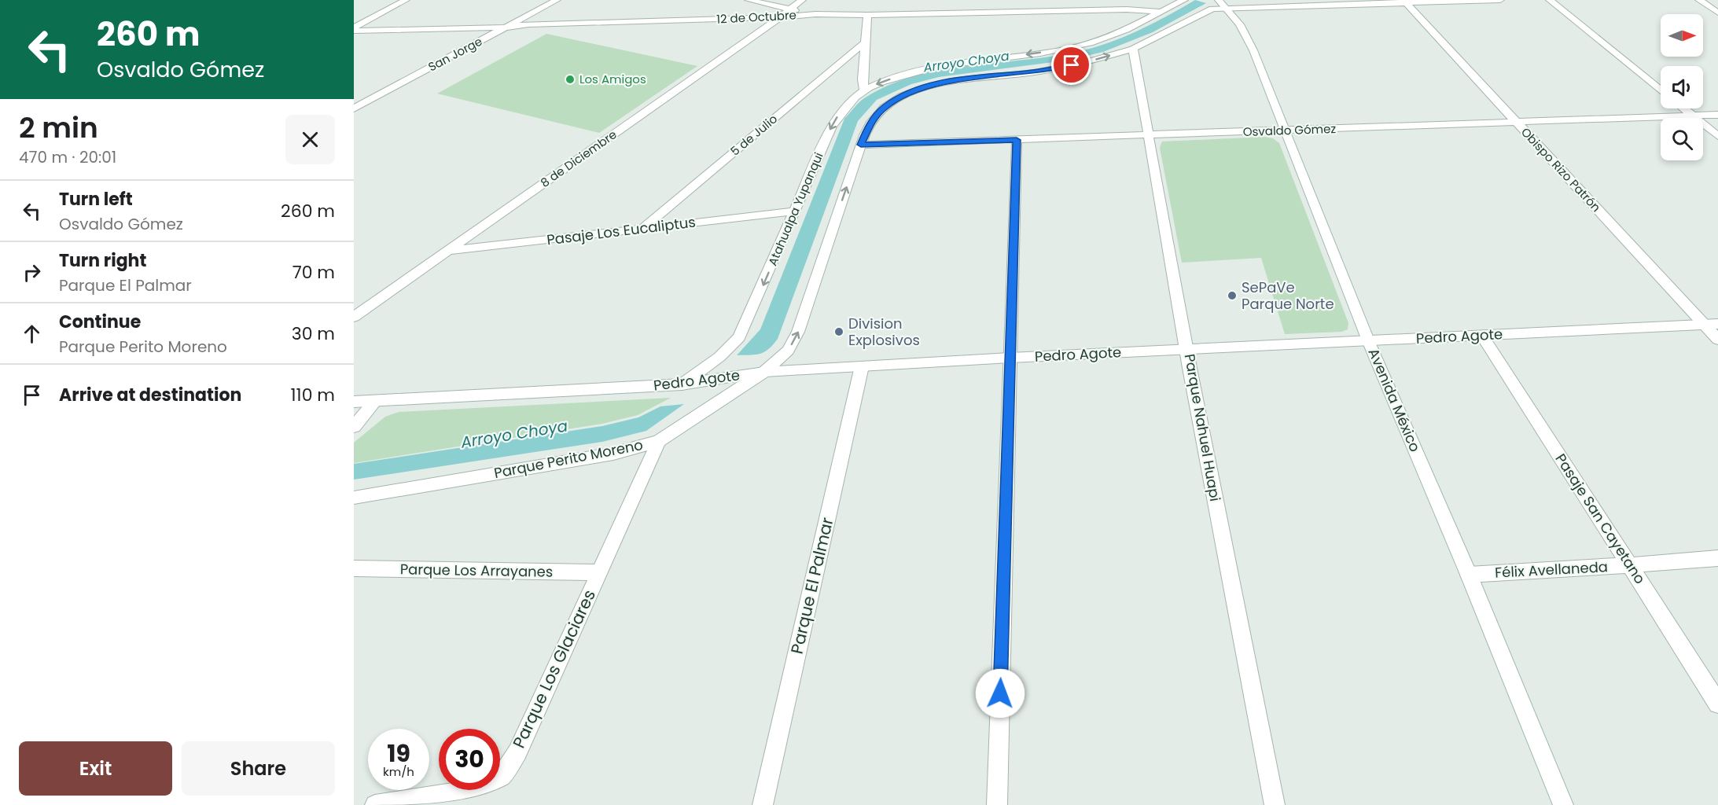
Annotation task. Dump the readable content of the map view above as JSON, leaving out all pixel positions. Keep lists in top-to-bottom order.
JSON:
{
  "streets": {
    "street": [
      "12 de Octubre",
      "San Jorge",
      "Osvaldo Gómez",
      "5 de Julio",
      "8 de Diciembre",
      "Obispo Rizo Patrón",
      "Atahualpa Yupanqui",
      "Pasaje Los Eucaliptus",
      "Pedro Agote",
      "Avenida México",
      "Parque Nahuel Huapi",
      "Parque Perito Moreno",
      "Pasaje San Cayetano",
      "Félix Avellaneda",
      "Parque Los Arrayanes",
      "Parque El Palmar",
      "Parque Los Glaciares"
    ]
  },
  "crossings": [
    ["12 de Octubre", "San Jorge"],
    ["12 de Octubre", "8 de Diciembre"],
    ["Osvaldo Gómez", "Obispo Rizo Patrón"],
    ["Osvaldo Gómez", "Avenida México"],
    ["Osvaldo Gómez", "Parque Nahuel Huapi"],
    ["5 de Julio", "Pasaje Los Eucaliptus"],
    ["8 de Diciembre", "Pasaje Los Eucaliptus"],
    ["Obispo Rizo Patrón", "Pedro Agote"],
    ["Atahualpa Yupanqui", "Pasaje Los Eucaliptus"],
    ["Atahualpa Yupanqui", "Pedro Agote"],
    ["Pedro Agote", "Avenida México"],
    ["Pedro Agote", "Parque Nahuel Huapi"],
    ["Pedro Agote", "Parque Perito Moreno"],
    ["Pedro Agote", "Pasaje San Cayetano"],
    ["Pedro Agote", "Parque El Palmar"],
    ["Avenida México", "Félix Avellaneda"],
    ["Parque Perito Moreno", "Parque Los Glaciares"],
    ["Pasaje San Cayetano", "Félix Avellaneda"],
    ["Parque Los Arrayanes", "Parque Los Glaciares"]
  ],
  "water": ["Arroyo Choya"],
  "places": ["Los Amigos", "SePaVe Parque Norte", "Division Explosivos"],
  "north": "right",
  "page": {
    "turn": ["260 m", "Osvaldo Gómez"],
    "heading": ["2 min", "470 m · 20:01"],
    "list": [
      {
        "name": "Turn left",
        "note": "Osvaldo Gómez",
        "value": "260 m"
      },
      {
        "name": "Turn right",
        "note": "Parque El Palmar",
        "value": "70 m"
      },
      {
        "name": "Continue",
        "note": "Parque Perito Moreno",
        "value": "30 m"
      },
      {
        "name": "Arrive at destination",
        "value": "110 m"
      }
    ],
    "speed": "19 km/h",
    "limit": "30",
    "buttons": ["Exit", "Share"]
  }
}
